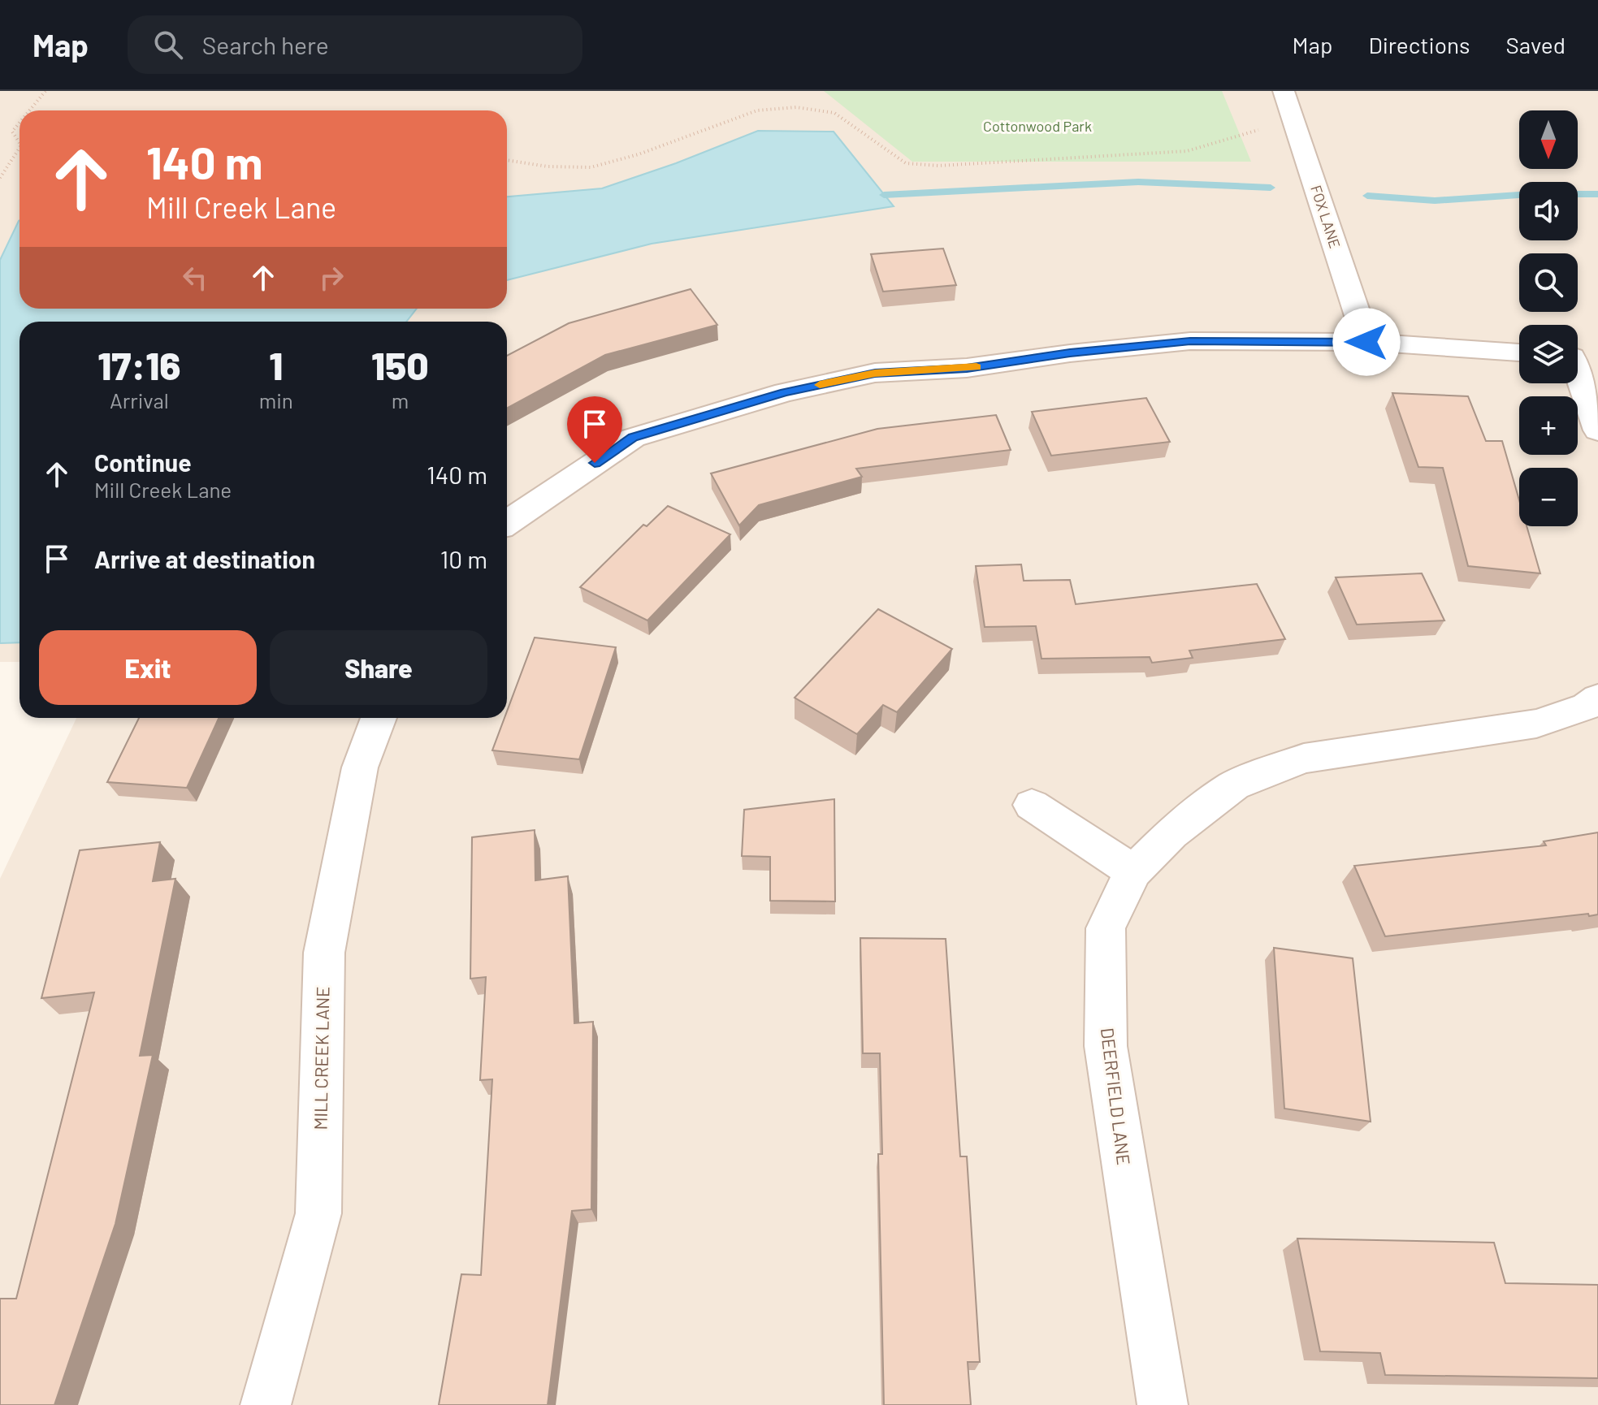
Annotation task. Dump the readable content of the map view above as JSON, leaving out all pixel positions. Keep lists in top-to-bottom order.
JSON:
{
  "streets": {
    "street": ["FOX LANE", "MILL CREEK LANE", "DEERFIELD LANE"]
  },
  "parks": ["Cottonwood Park"],
  "north": "bottom",
  "page": {
    "header": "Map",
    "search": "Search here",
    "nav": ["Map", "Directions", "Saved"],
    "map_buttons": ["+", "−"],
    "turn": ["140 m", "Mill Creek Lane"],
    "eta": [
      "17:16",
      "Arrival",
      "1",
      "min",
      "150",
      "m"
    ],
    "list": [
      {
        "name": "Continue",
        "note": "Mill Creek Lane",
        "value": "140 m"
      },
      {
        "name": "Arrive at destination",
        "value": "10 m"
      }
    ],
    "buttons": ["Exit", "Share"]
  }
}
